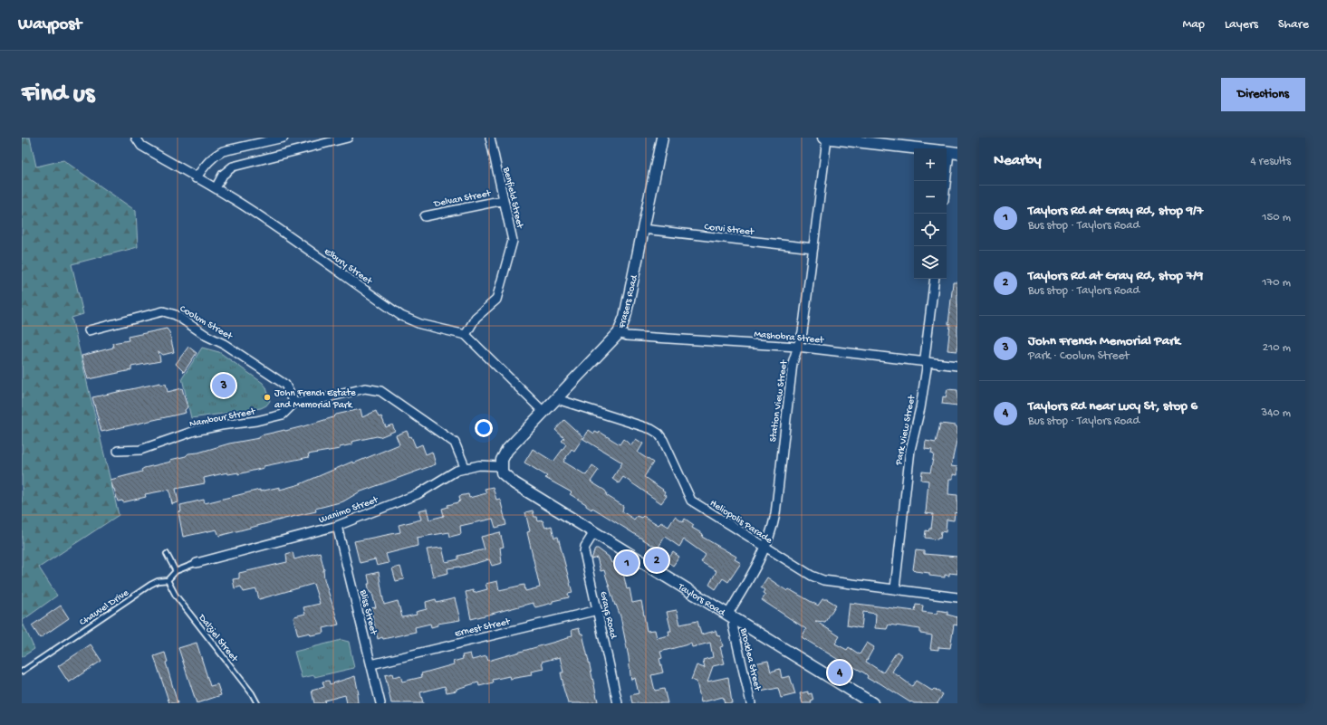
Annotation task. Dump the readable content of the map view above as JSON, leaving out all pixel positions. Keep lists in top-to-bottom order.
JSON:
{
  "streets": {
    "street": [
      "Delvan Street",
      "Benfield Street",
      "Corvi Street",
      "Elbury Street",
      "Frasers Road",
      "Coolum Street",
      "Mashobra Street",
      "Station View Street",
      "Nambour Street",
      "Park View Street",
      "Wanimo Street",
      "Heliopolis Parade",
      "Taylors Road",
      "Bliss Street",
      "Grays Road",
      "Ernest Street",
      "Brocklea Street"
    ],
    "lane": ["Chauvel Drive", "Dalziel Street"]
  },
  "crossings": [
    ["Delvan Street", "Benfield Street"],
    ["Benfield Street", "Elbury Street"],
    ["Corvi Street", "Frasers Road"],
    ["Corvi Street", "Station View Street"],
    ["Frasers Road", "Mashobra Street"],
    ["Frasers Road", "Wanimo Street"],
    ["Frasers Road", "Heliopolis Parade"],
    ["Frasers Road", "Taylors Road"],
    ["Coolum Street", "Nambour Street"],
    ["Mashobra Street", "Station View Street"],
    ["Mashobra Street", "Park View Street"],
    ["Station View Street", "Heliopolis Parade"],
    ["Station View Street", "Taylors Road"],
    ["Station View Street", "Brocklea Street"],
    ["Park View Street", "Heliopolis Parade"],
    ["Wanimo Street", "Taylors Road"],
    ["Wanimo Street", "Bliss Street"],
    ["Taylors Road", "Grays Road"],
    ["Taylors Road", "Brocklea Street"],
    ["Chauvel Drive", "Dalziel Street"],
    ["Bliss Street", "Ernest Street"],
    ["Grays Road", "Ernest Street"]
  ],
  "places": ["John French Estate and Memorial Park"],
  "page": {
    "header": "Waypost",
    "nav": ["Map", "Layers", "Share"],
    "buttons": "Directions",
    "title": "Find us",
    "heading": ["Nearby", "4 results"],
    "map_buttons": ["+", "−"],
    "list": [
      {
        "mark": "1",
        "name": "Taylors Rd at Gray Rd, stop 9/7",
        "note": "Bus stop · Taylors Road",
        "value": "150 m"
      },
      {
        "mark": "2",
        "name": "Taylors Rd at Gray Rd, stop 7/9",
        "note": "Bus stop · Taylors Road",
        "value": "170 m"
      },
      {
        "mark": "3",
        "name": "John French Memorial Park",
        "note": "Park · Coolum Street",
        "value": "210 m"
      },
      {
        "mark": "4",
        "name": "Taylors Rd near Lucy St, stop 6",
        "note": "Bus stop · Taylors Road",
        "value": "340 m"
      }
    ],
    "pins": [
      "3",
      "2",
      "1",
      "4"
    ]
  }
}
